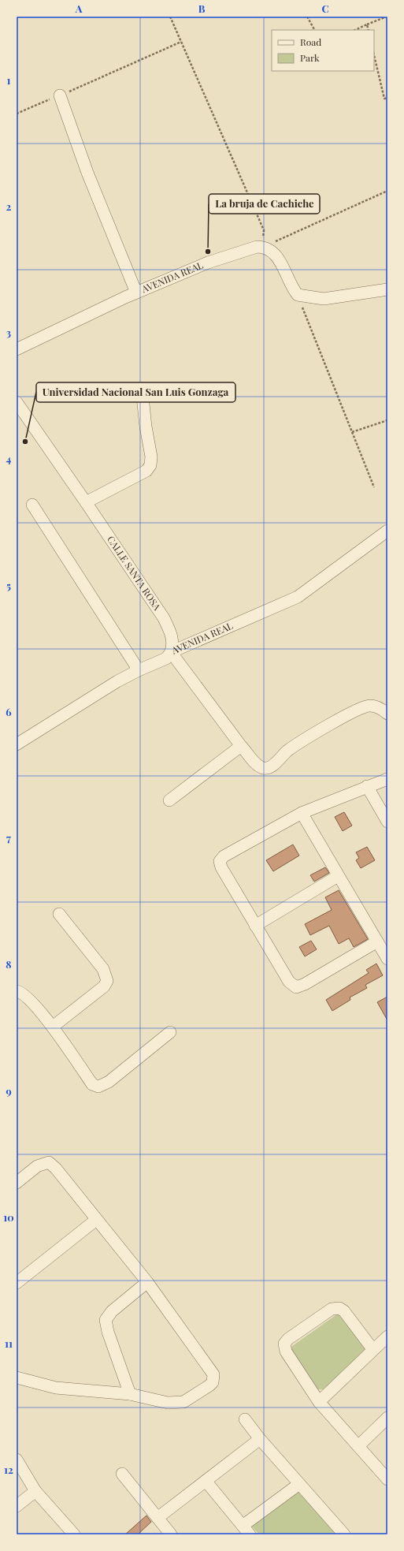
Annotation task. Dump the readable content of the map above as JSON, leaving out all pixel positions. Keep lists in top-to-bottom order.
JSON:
{
  "streets": {
    "street": ["AVENIDA REAL", "CALLE SANTA ROSA"]
  },
  "crossings": [
    ["AVENIDA REAL", "CALLE SANTA ROSA"]
  ],
  "places": ["La bruja de Cachiche", "Universidad Nacional San Luis Gonzaga"],
  "legend": ["Road", "Park"],
  "grid": {
    "columns": ["A", "B", "C"],
    "rows": [
      "1",
      "2",
      "3",
      "4",
      "5",
      "6",
      "7",
      "8",
      "9",
      "10",
      "11",
      "12"
    ]
  }
}
